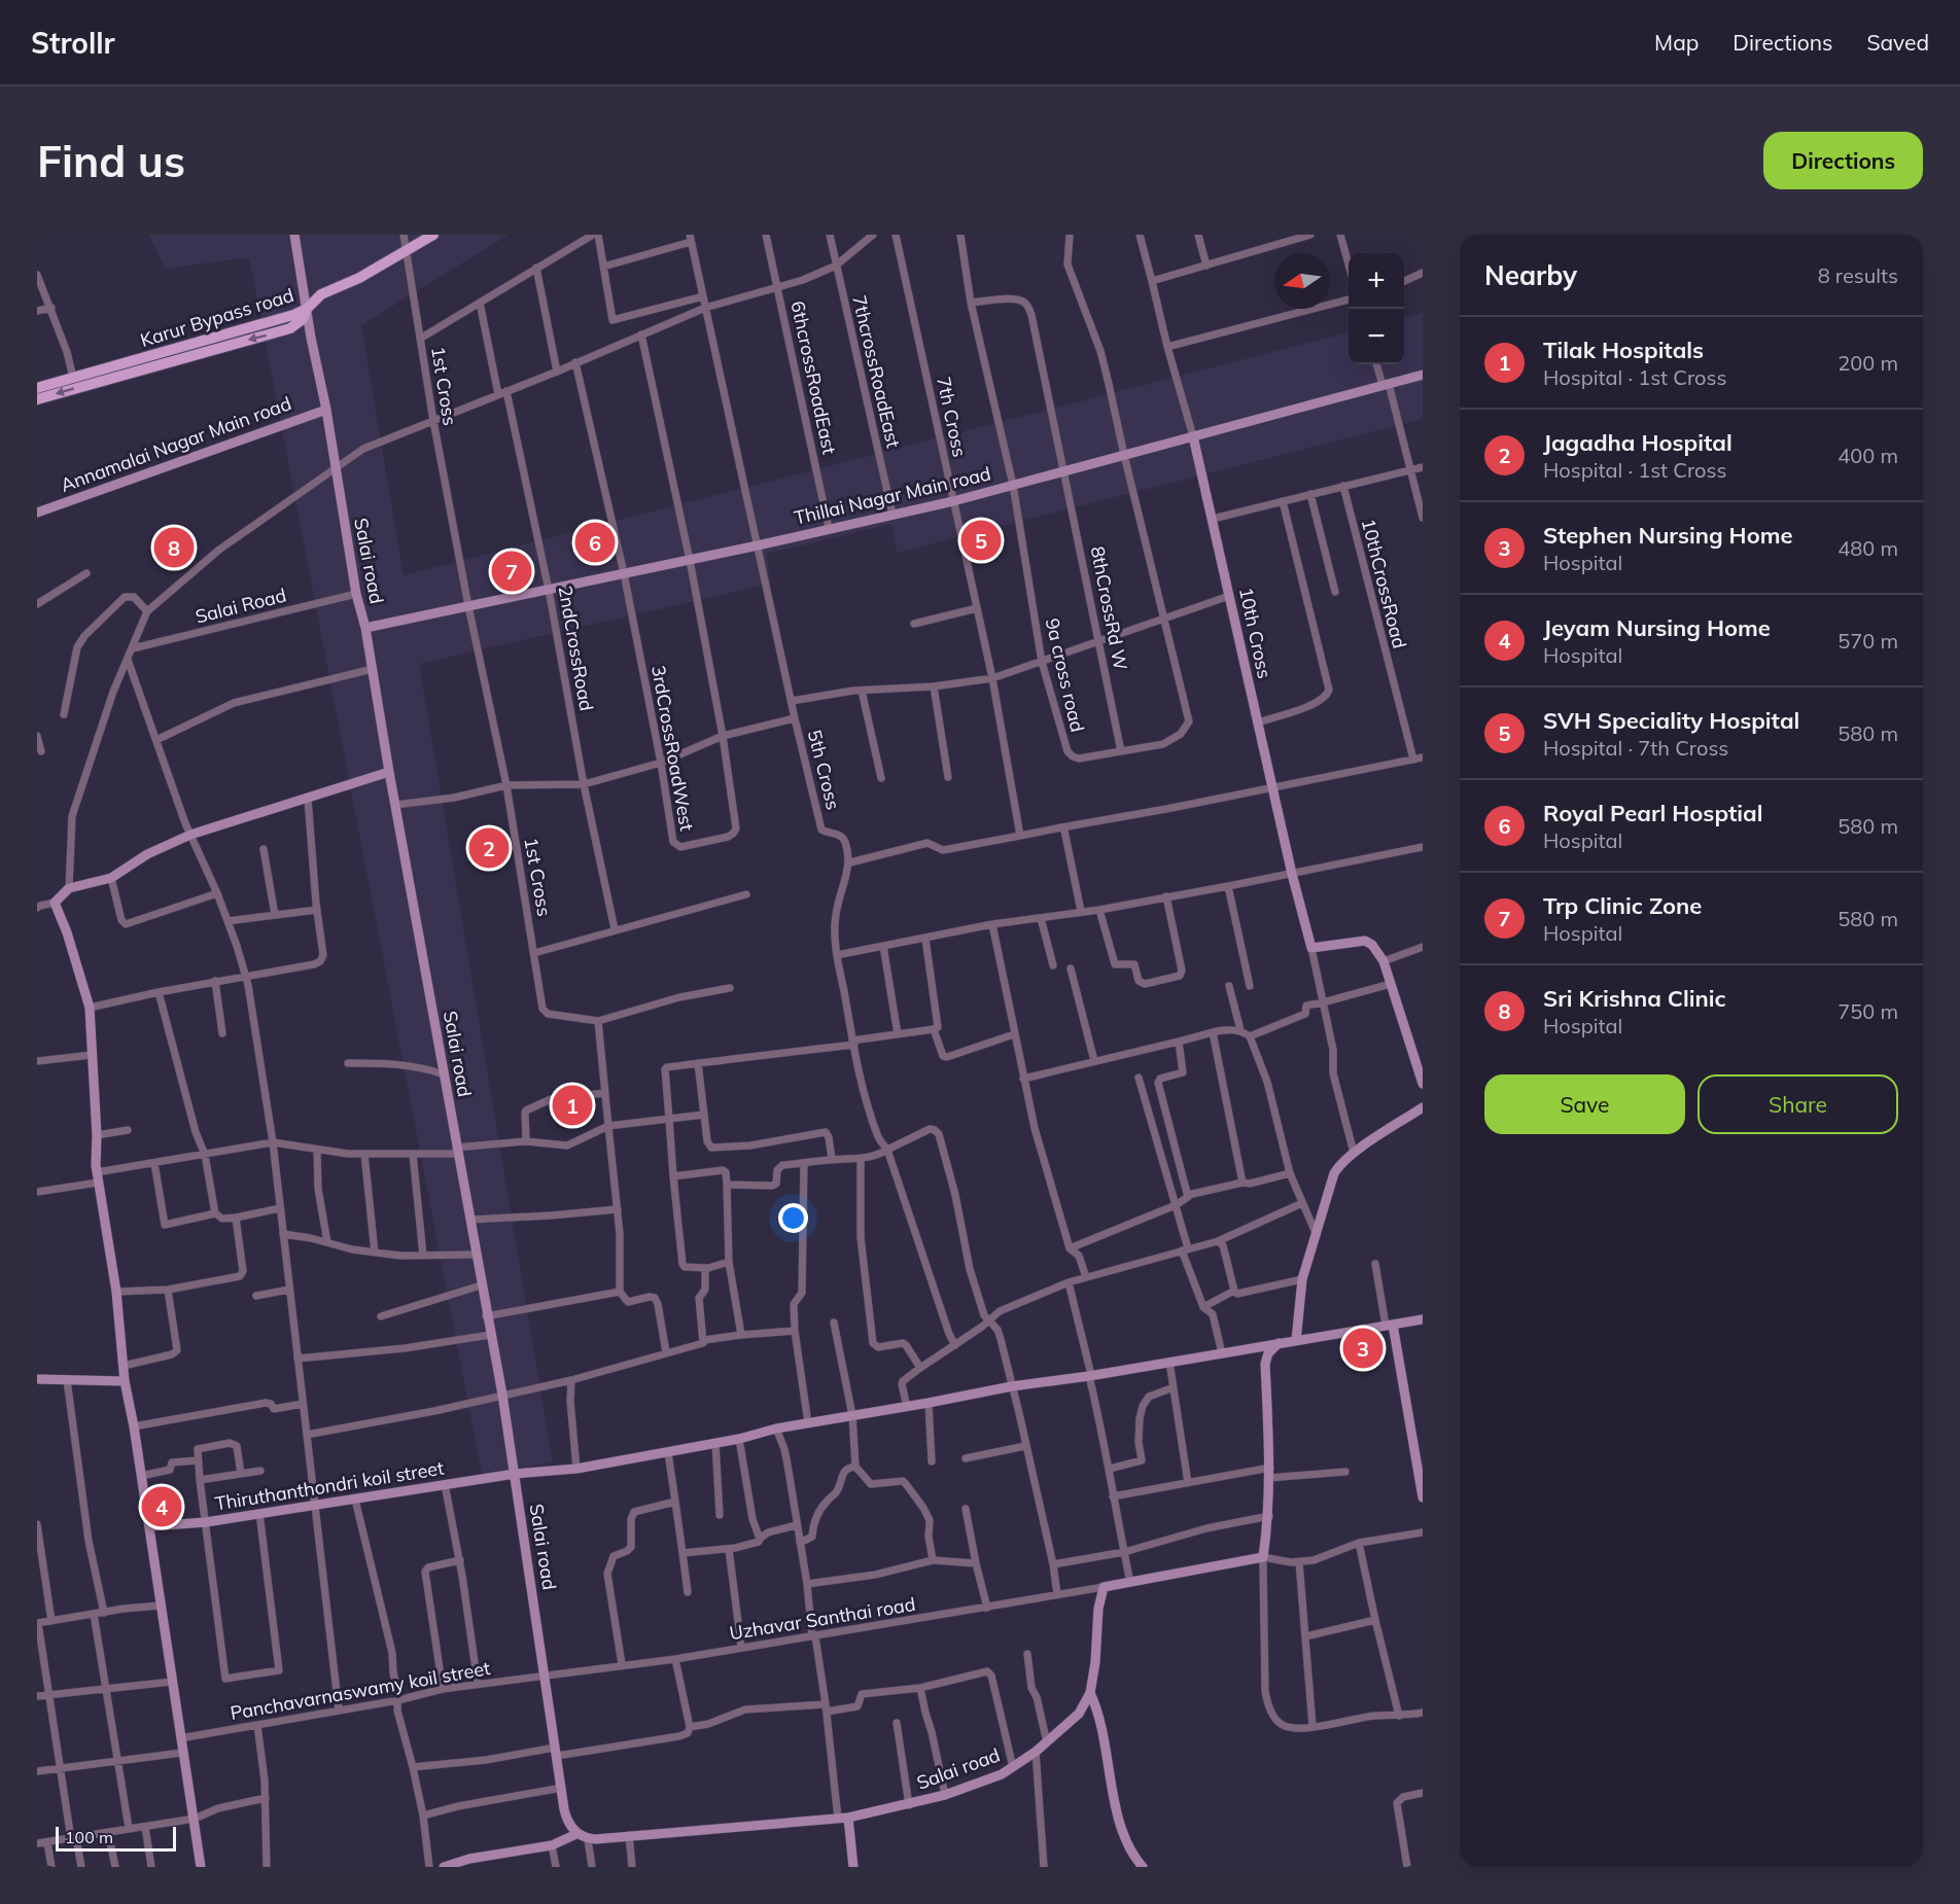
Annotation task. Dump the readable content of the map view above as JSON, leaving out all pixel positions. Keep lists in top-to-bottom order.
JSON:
{
  "streets": {
    "main road": ["Karur Bypass road"],
    "street": [
      "7thcrossRoadEast",
      "6thcrossRoadEast",
      "1st Cross",
      "7th Cross",
      "Annamalai Nagar Main road",
      "Thillai Nagar Main road",
      "Salai road",
      "10thCrossRoad",
      "Salai Road",
      "8thCrossRd W",
      "10th Cross",
      "2ndCrossRoad",
      "9a cross road",
      "3rdCrossRoadWest",
      "5th Cross",
      "Thiruthanthondri koil street",
      "Uzhavar Santhai road",
      "Panchavarnaswamy koil street"
    ]
  },
  "crossings": [
    ["Karur Bypass road", "Salai road"],
    ["7thcrossRoadEast", "Thillai Nagar Main road"],
    ["6thcrossRoadEast", "Thillai Nagar Main road"],
    ["1st Cross", "Thillai Nagar Main road"],
    ["7th Cross", "Thillai Nagar Main road"],
    ["Annamalai Nagar Main road", "Salai road"],
    ["Thillai Nagar Main road", "Salai road"],
    ["Thillai Nagar Main road", "8thCrossRd W"],
    ["Thillai Nagar Main road", "10th Cross"],
    ["Thillai Nagar Main road", "2ndCrossRoad"],
    ["Thillai Nagar Main road", "9a cross road"],
    ["Thillai Nagar Main road", "3rdCrossRoadWest"],
    ["Thillai Nagar Main road", "5th Cross"],
    ["Salai road", "Salai Road"],
    ["Salai road", "Thiruthanthondri koil street"],
    ["Salai road", "Uzhavar Santhai road"],
    ["Salai road", "Panchavarnaswamy koil street"],
    ["8thCrossRd W", "9a cross road"],
    ["Uzhavar Santhai road", "Panchavarnaswamy koil street"]
  ],
  "scale_bar": "100 m",
  "north": "left",
  "page": {
    "header": "Strollr",
    "nav": ["Map", "Directions", "Saved"],
    "buttons": [
      "Directions",
      ["Save", "Share"]
    ],
    "title": "Find us",
    "heading": ["Nearby", "8 results"],
    "map_buttons": ["+", "−"],
    "list": [
      {
        "mark": "1",
        "name": "Tilak Hospitals",
        "note": "Hospital · 1st Cross",
        "value": "200 m"
      },
      {
        "mark": "2",
        "name": "Jagadha Hospital",
        "note": "Hospital · 1st Cross",
        "value": "400 m"
      },
      {
        "mark": "3",
        "name": "Stephen Nursing Home",
        "note": "Hospital",
        "value": "480 m"
      },
      {
        "mark": "4",
        "name": "Jeyam Nursing Home",
        "note": "Hospital",
        "value": "570 m"
      },
      {
        "mark": "5",
        "name": "SVH Speciality Hospital",
        "note": "Hospital · 7th Cross",
        "value": "580 m"
      },
      {
        "mark": "6",
        "name": "Royal Pearl Hosptial",
        "note": "Hospital",
        "value": "580 m"
      },
      {
        "mark": "7",
        "name": "Trp Clinic Zone",
        "note": "Hospital",
        "value": "580 m"
      },
      {
        "mark": "8",
        "name": "Sri Krishna Clinic",
        "note": "Hospital",
        "value": "750 m"
      }
    ],
    "pins": [
      "5",
      "6",
      "8",
      "7",
      "2",
      "1",
      "3",
      "4"
    ],
    "scale": "100 m"
  }
}
